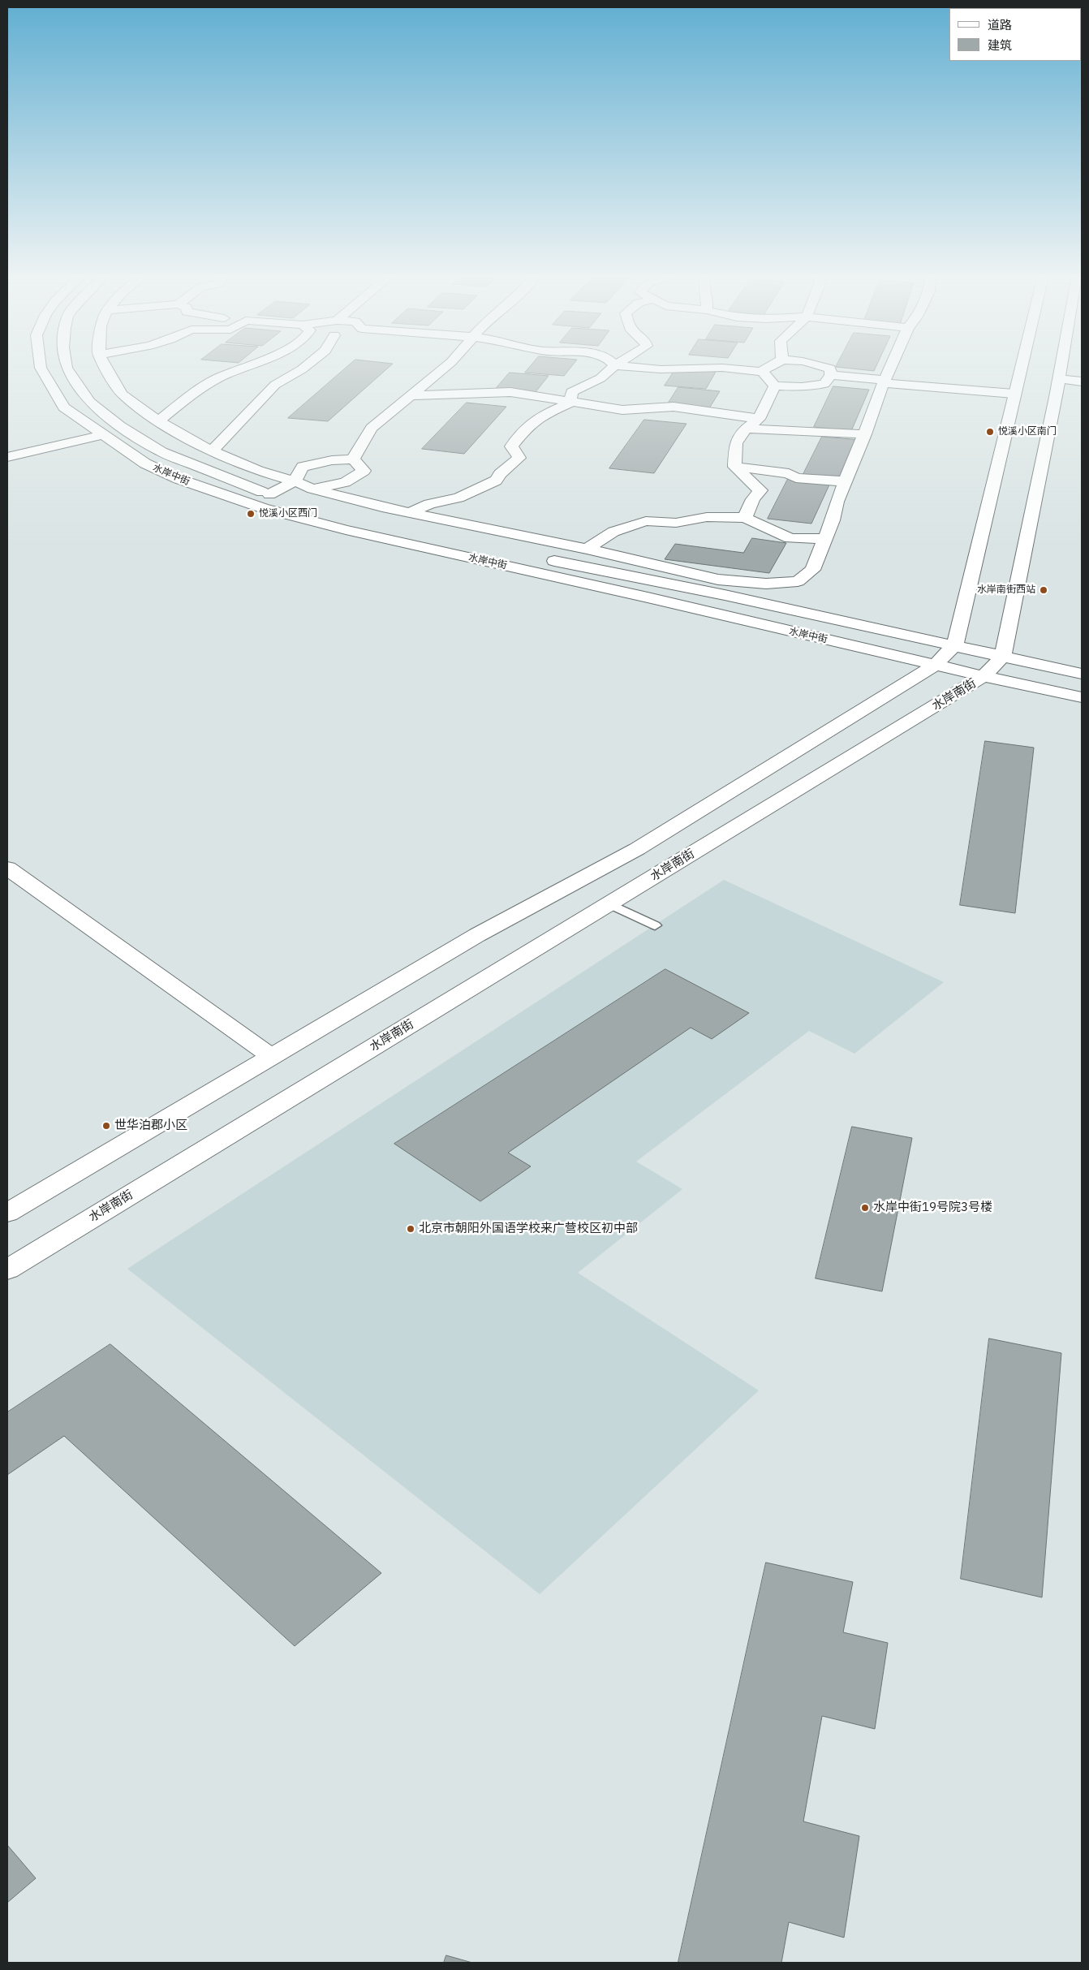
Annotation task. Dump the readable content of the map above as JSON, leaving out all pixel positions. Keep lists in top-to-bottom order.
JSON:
{
  "streets": {
    "street": ["水岸中街", "水岸南街"]
  },
  "crossings": [
    ["水岸中街", "水岸南街"]
  ],
  "places": [
    "悦溪小区南门",
    "悦溪小区西门",
    "水岸南街西站",
    "世华泊郡小区",
    "水岸中街19号院3号楼",
    "北京市朝阳外国语学校来广营校区初中部"
  ],
  "legend": ["道路", "建筑"]
}
